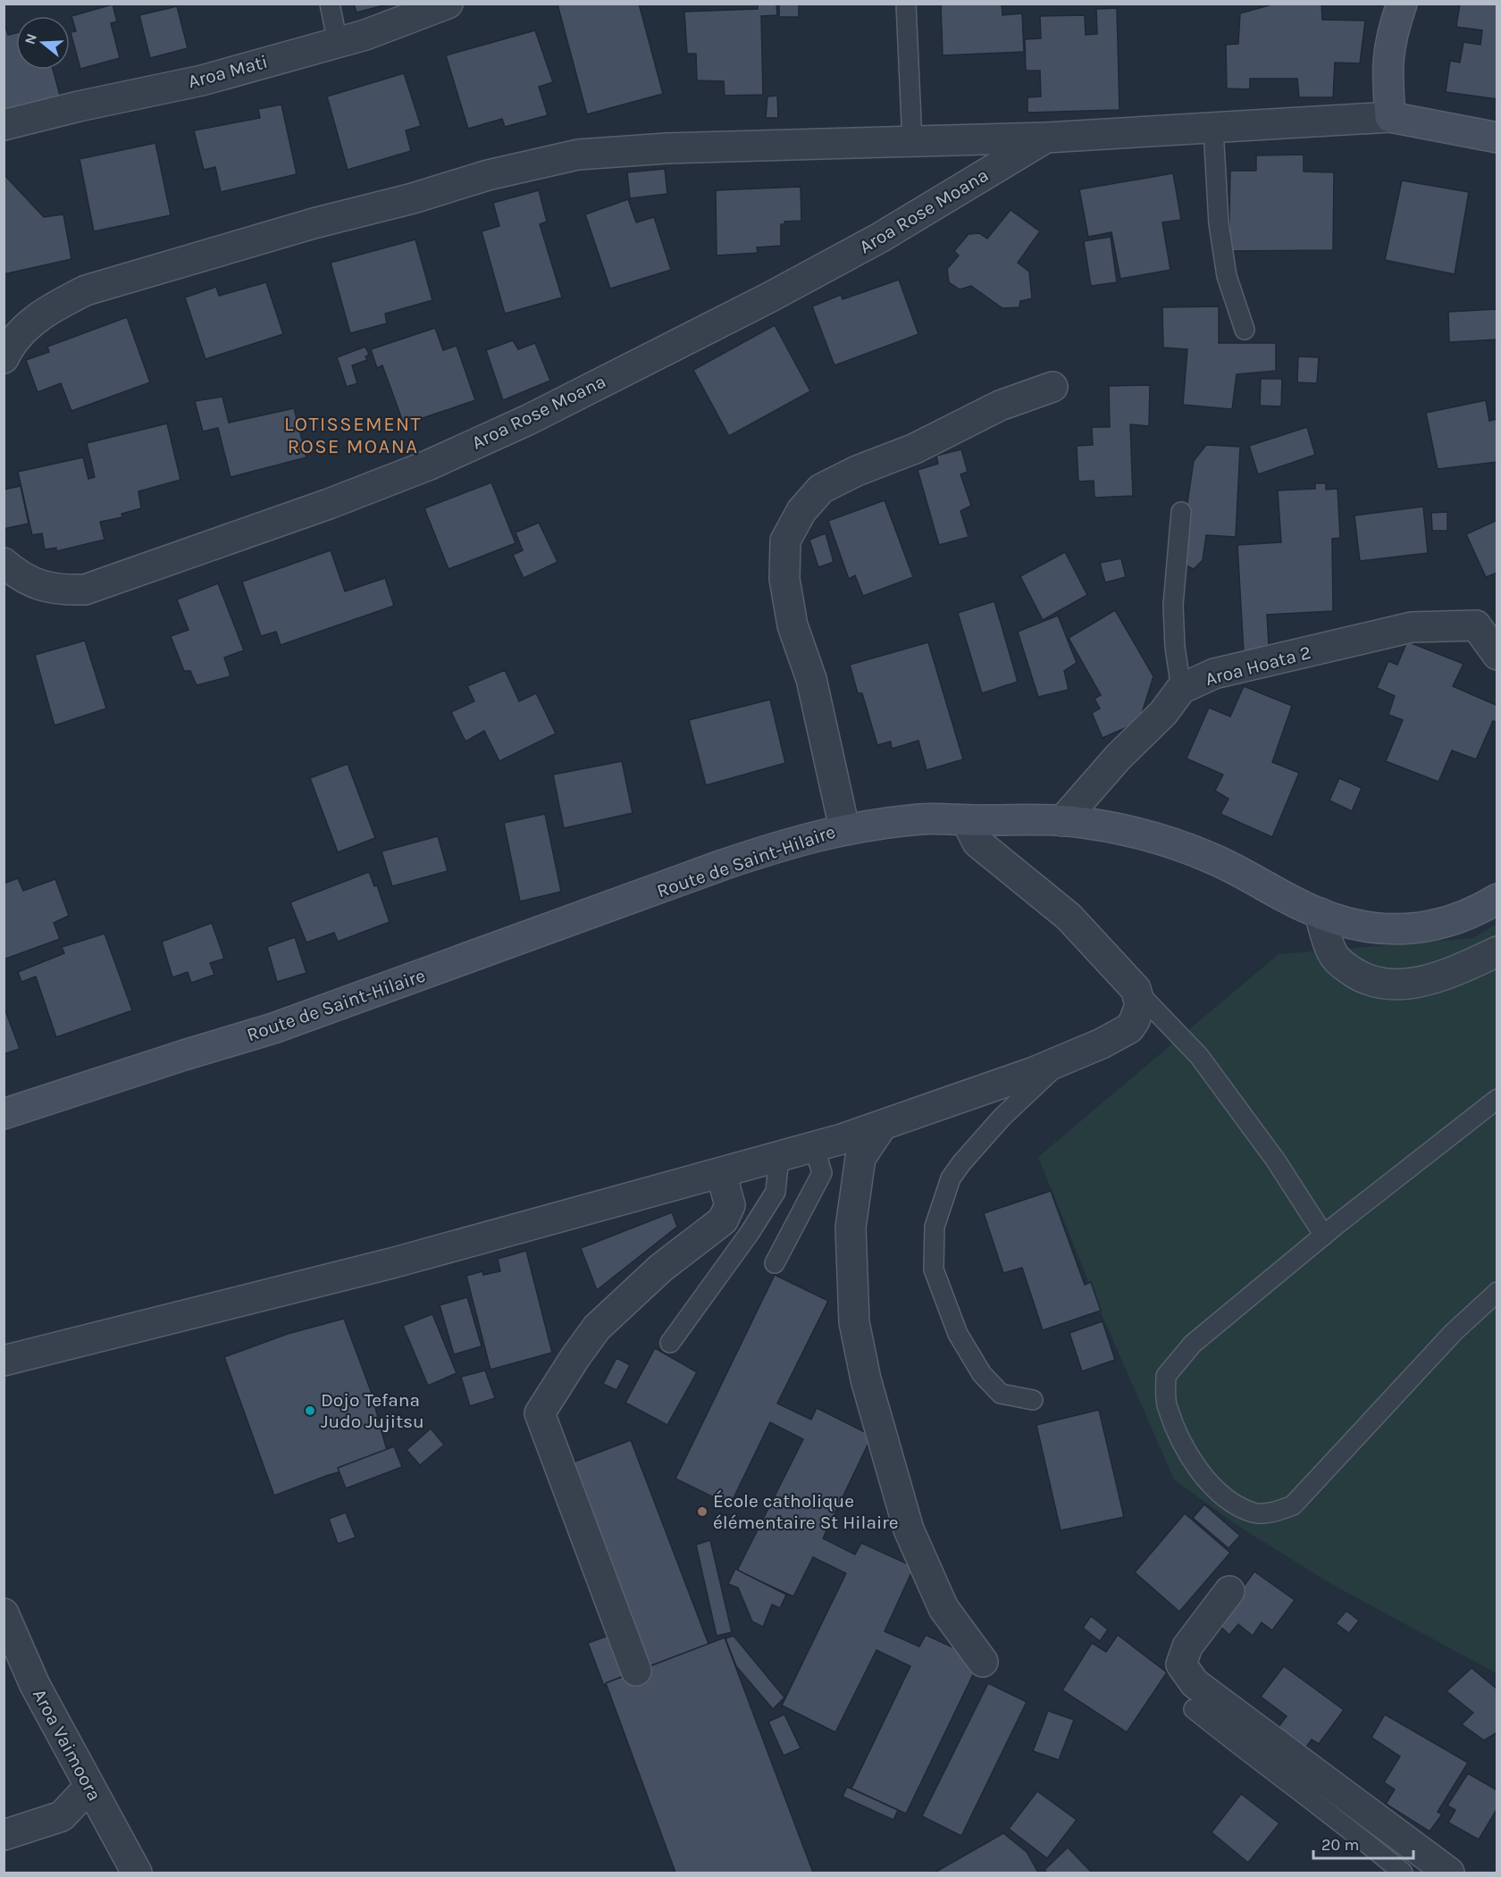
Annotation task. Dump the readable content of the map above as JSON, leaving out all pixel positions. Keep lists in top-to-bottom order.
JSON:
{
  "streets": {
    "main road": ["Aroa Rose Moana", "Route de Saint-Hilaire"],
    "street": ["Aroa Mati", "Aroa Hoata 2", "Aroa Vaimoora"]
  },
  "crossings": [
    ["Aroa Hoata 2", "Route de Saint-Hilaire"]
  ],
  "districts": ["LOTISSEMENT ROSE MOANA"],
  "places": ["Dojo Tefana Judo Jujitsu", "École catholique élémentaire St Hilaire"],
  "scale_bar": "20 m",
  "north": "left"
}
